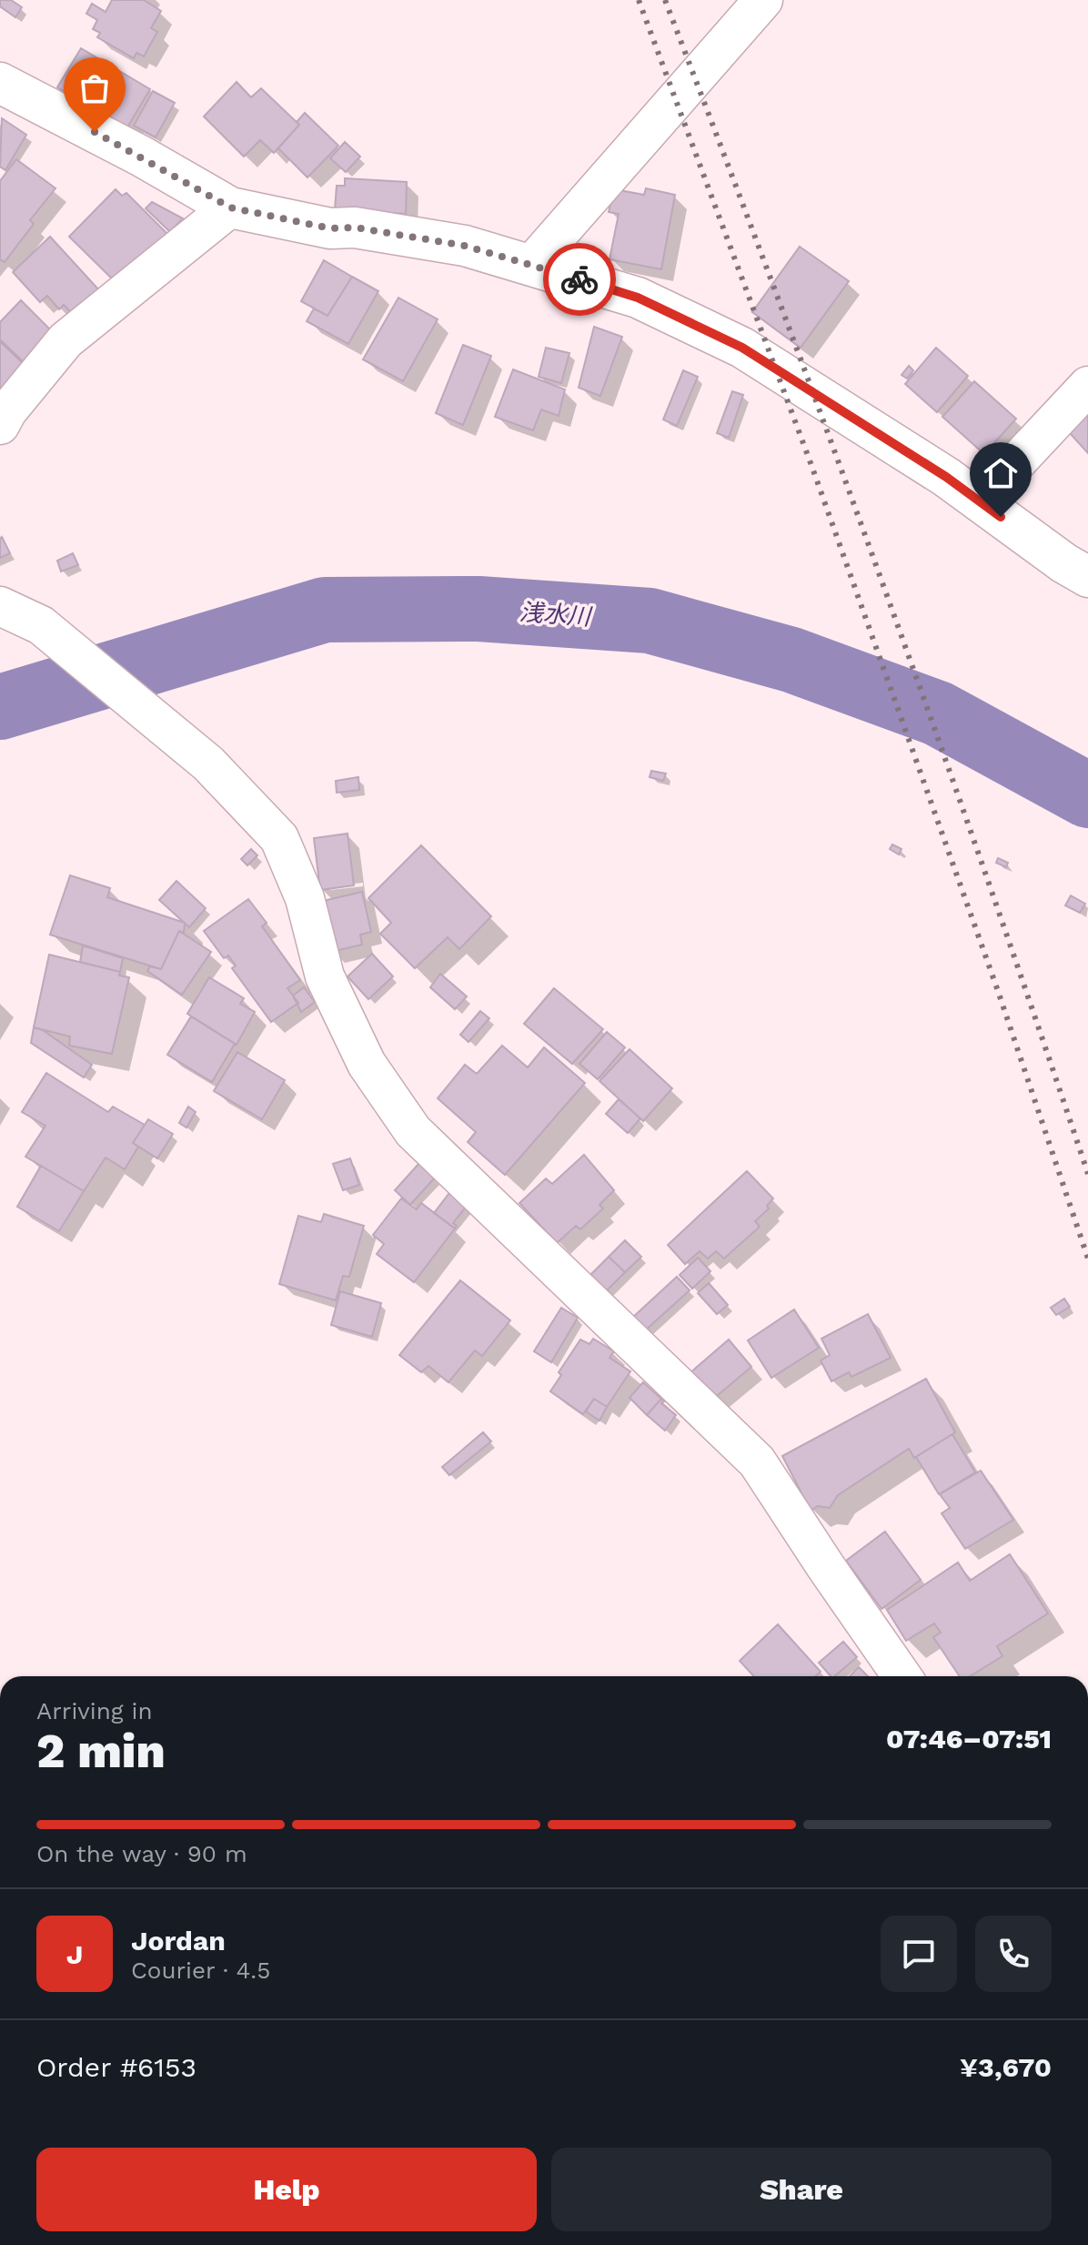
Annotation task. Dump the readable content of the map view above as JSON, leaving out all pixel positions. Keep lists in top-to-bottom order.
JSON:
{
  "water": ["浅水川"],
  "page": {
    "heading": ["2 min", "Arriving in", "07:46–07:51"],
    "panel": [
      "Jordan",
      "Courier · 4.5",
      "Order #6153",
      "¥3,670"
    ],
    "bar": "On the way · 90 m",
    "round": "J",
    "buttons": ["Help", "Share"]
  }
}
